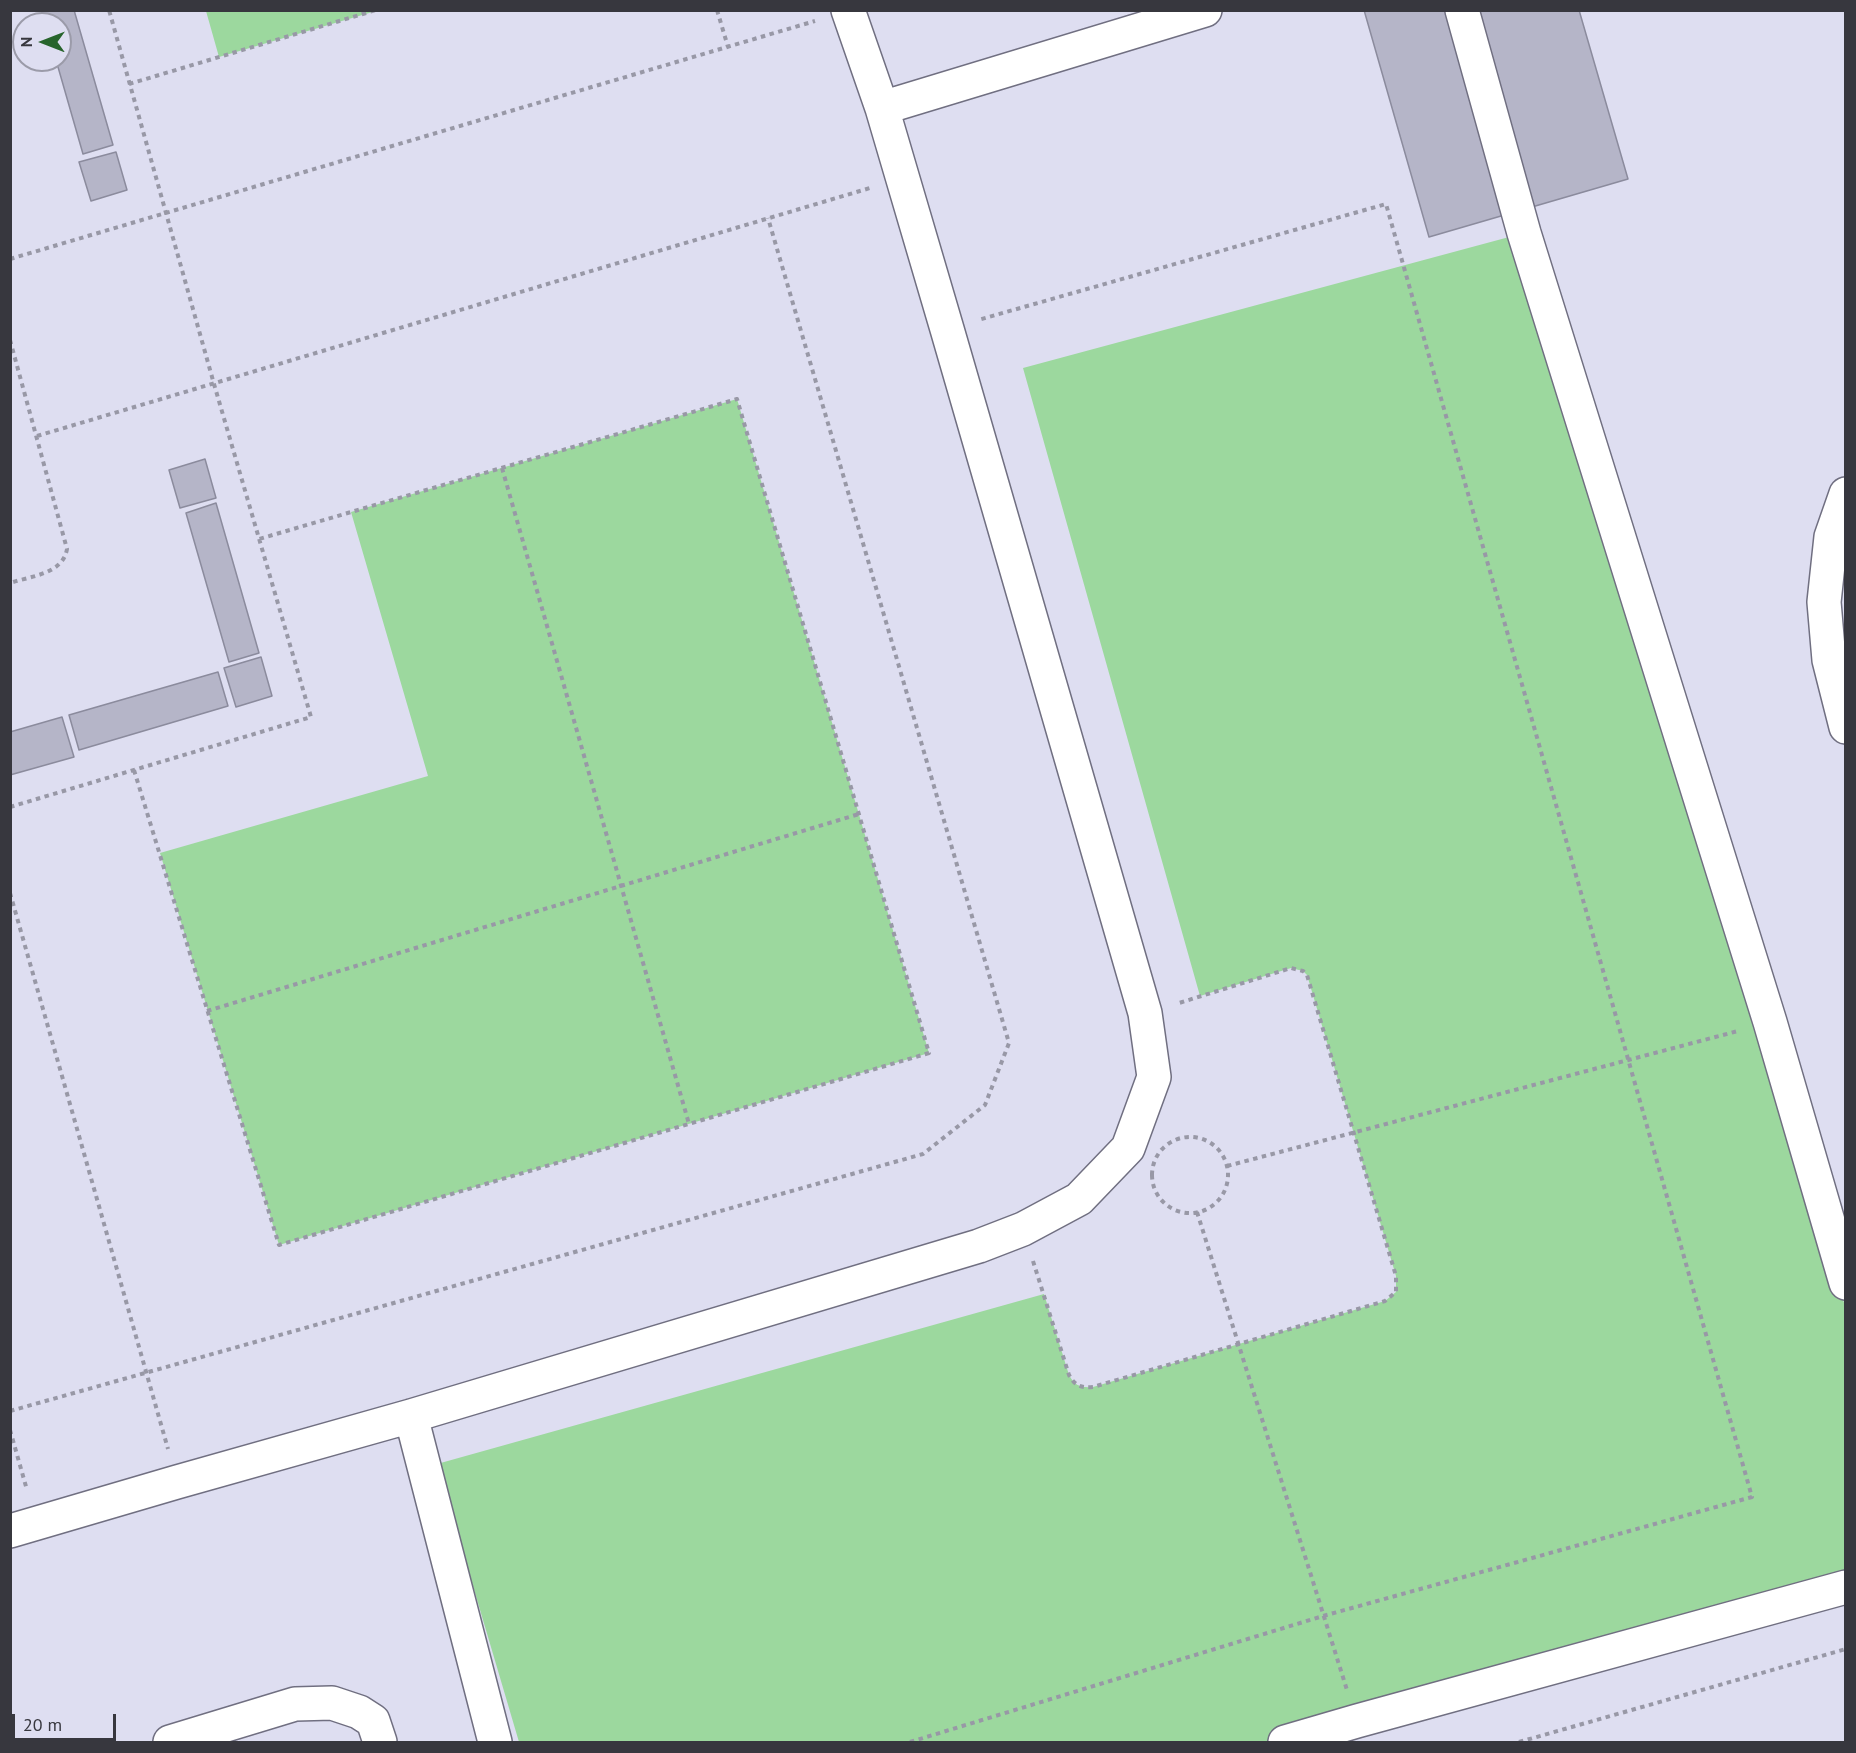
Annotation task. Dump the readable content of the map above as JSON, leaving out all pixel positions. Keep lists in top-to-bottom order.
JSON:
{
  "scale_bar": "20 m",
  "north": "left"
}
